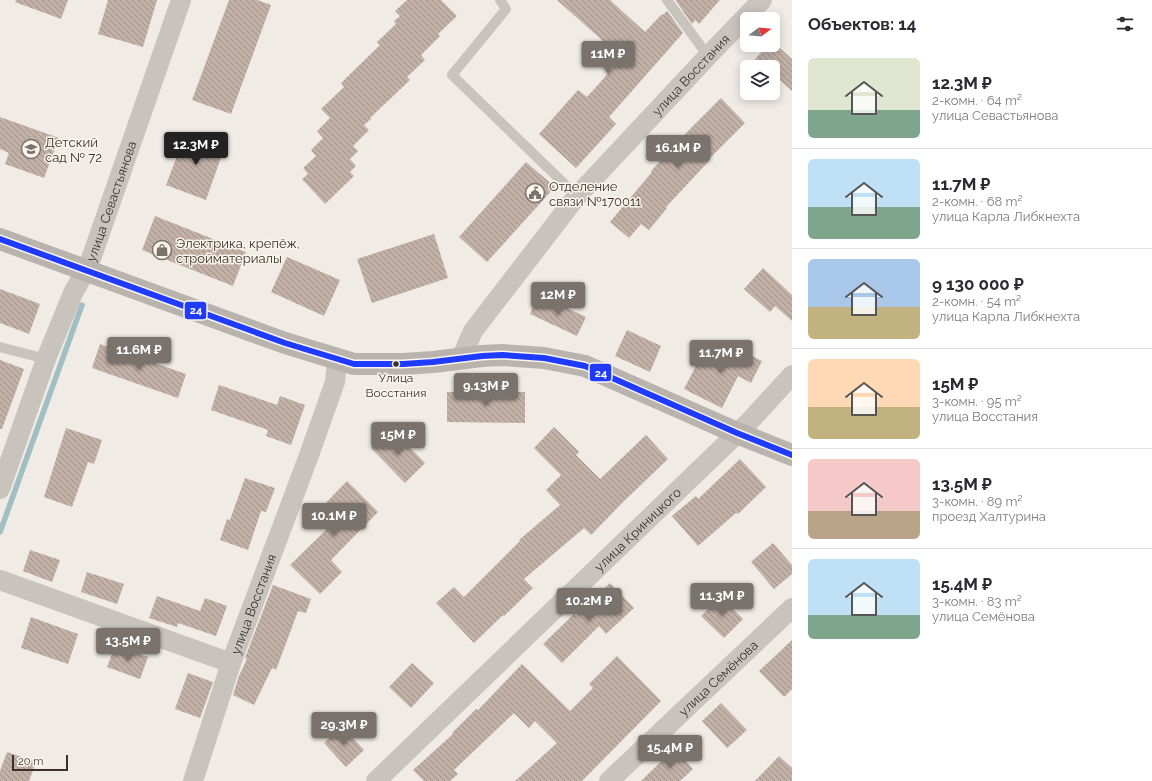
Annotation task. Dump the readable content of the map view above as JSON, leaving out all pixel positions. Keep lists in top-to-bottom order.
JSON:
{
  "streets": {
    "street": [
      "улица Восстания",
      "улица Севастьянова",
      "улица Криницкого",
      "улица Семёнова"
    ]
  },
  "places": {
    "school or university": ["Детский сад № 72"],
    "public building": ["Отделение связи №170011"],
    "shop": ["Электрика, крепёж, стройматериалы"],
    "other": ["Улица Восстания"]
  },
  "lines": ["transit line 24"],
  "scale_bar": "20 m",
  "north": "right",
  "page": {
    "heading": "Объектов: 14",
    "price": [
      "11M ₽",
      "12.3M ₽",
      "16.1M ₽",
      "12M ₽",
      "11.6M ₽",
      "11.7M ₽",
      "9.13M ₽",
      "15M ₽",
      "10.1M ₽",
      "11.3M ₽",
      "10.2M ₽",
      "13.5M ₽",
      "29.3M ₽",
      "15.4M ₽"
    ],
    "list": [
      {
        "name": "12.3M ₽",
        "note": "2-комн. · 64 m² · улица Севастьянова"
      },
      {
        "name": "11.7M ₽",
        "note": "2-комн. · 68 m² · улица Карла Либкнехта"
      },
      {
        "name": "9 130 000 ₽",
        "note": "2-комн. · 54 m² · улица Карла Либкнехта"
      },
      {
        "name": "15M ₽",
        "note": "3-комн. · 95 m² · улица Восстания"
      },
      {
        "name": "13.5M ₽",
        "note": "3-комн. · 89 m² · проезд Халтурина"
      },
      {
        "name": "15.4M ₽",
        "note": "3-комн. · 83 m² · улица Семёнова"
      }
    ],
    "scale": "20 m"
  }
}
